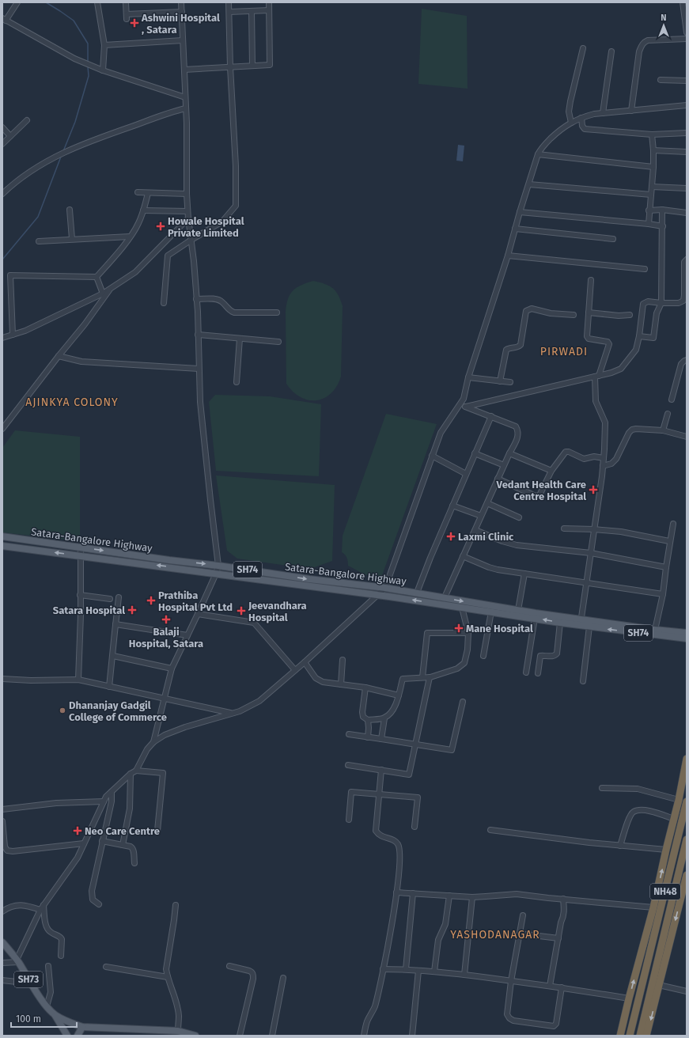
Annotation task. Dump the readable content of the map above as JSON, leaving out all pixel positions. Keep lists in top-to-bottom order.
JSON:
{
  "streets": {
    "highway": ["NH48"],
    "main road": ["Satara-Bangalore Highway", "SH74", "SH73"]
  },
  "districts": ["PIRWADI", "AJINKYA COLONY", "YASHODANAGAR"],
  "places": {
    "health": [
      "Ashwini Hospital , Satara",
      "Howale Hospital Private Limited",
      "Vedant Health Care Centre Hospital",
      "Laxmi Clinic",
      "Prathiba Hospital Pvt Ltd",
      "Satara Hospital",
      "Jeevandhara Hospital",
      "Balaji Hospital, Satara",
      "Mane Hospital",
      "Neo Care Centre"
    ],
    "other": ["Dhananjay Gadgil College of Commerce"]
  },
  "scale_bar": "100 m",
  "north": "top"
}
